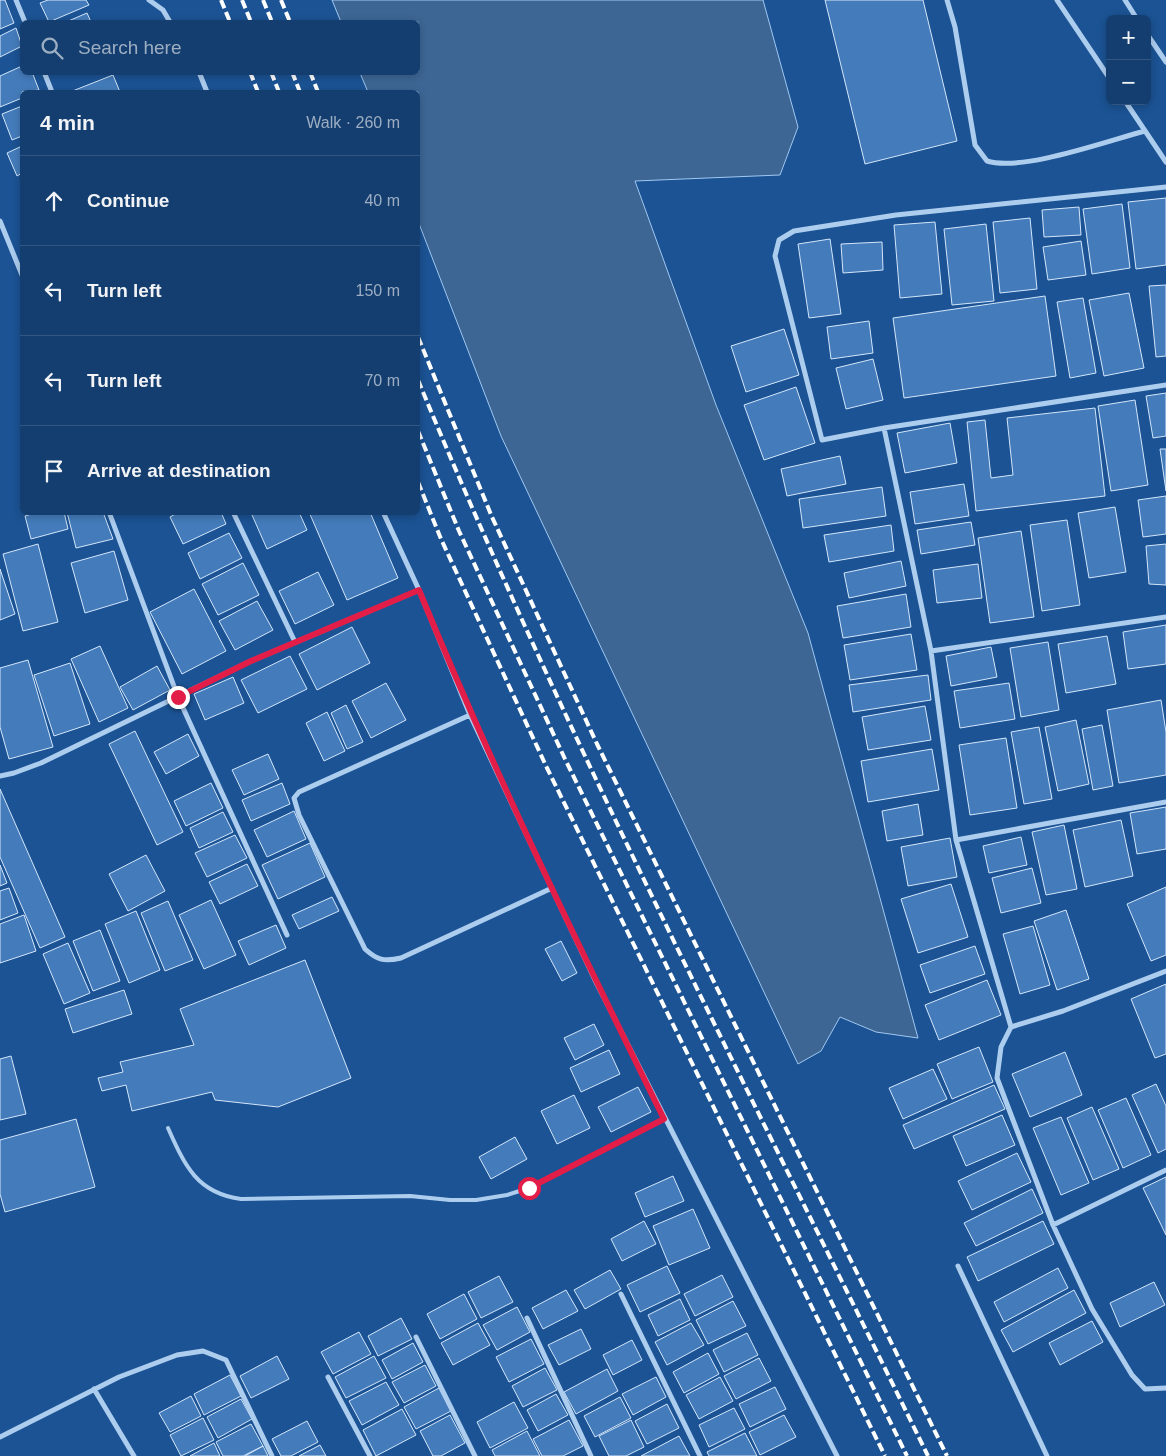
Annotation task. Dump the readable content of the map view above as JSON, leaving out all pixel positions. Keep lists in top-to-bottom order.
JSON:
{
  "page": {
    "map_buttons": ["+", "−"],
    "search": "Search here",
    "heading": ["4 min", "Walk · 260 m"],
    "list": [
      ["Continue", "40 m"],
      ["Turn left", "150 m"],
      ["Turn left", "70 m"],
      "Arrive at destination"
    ]
  }
}
